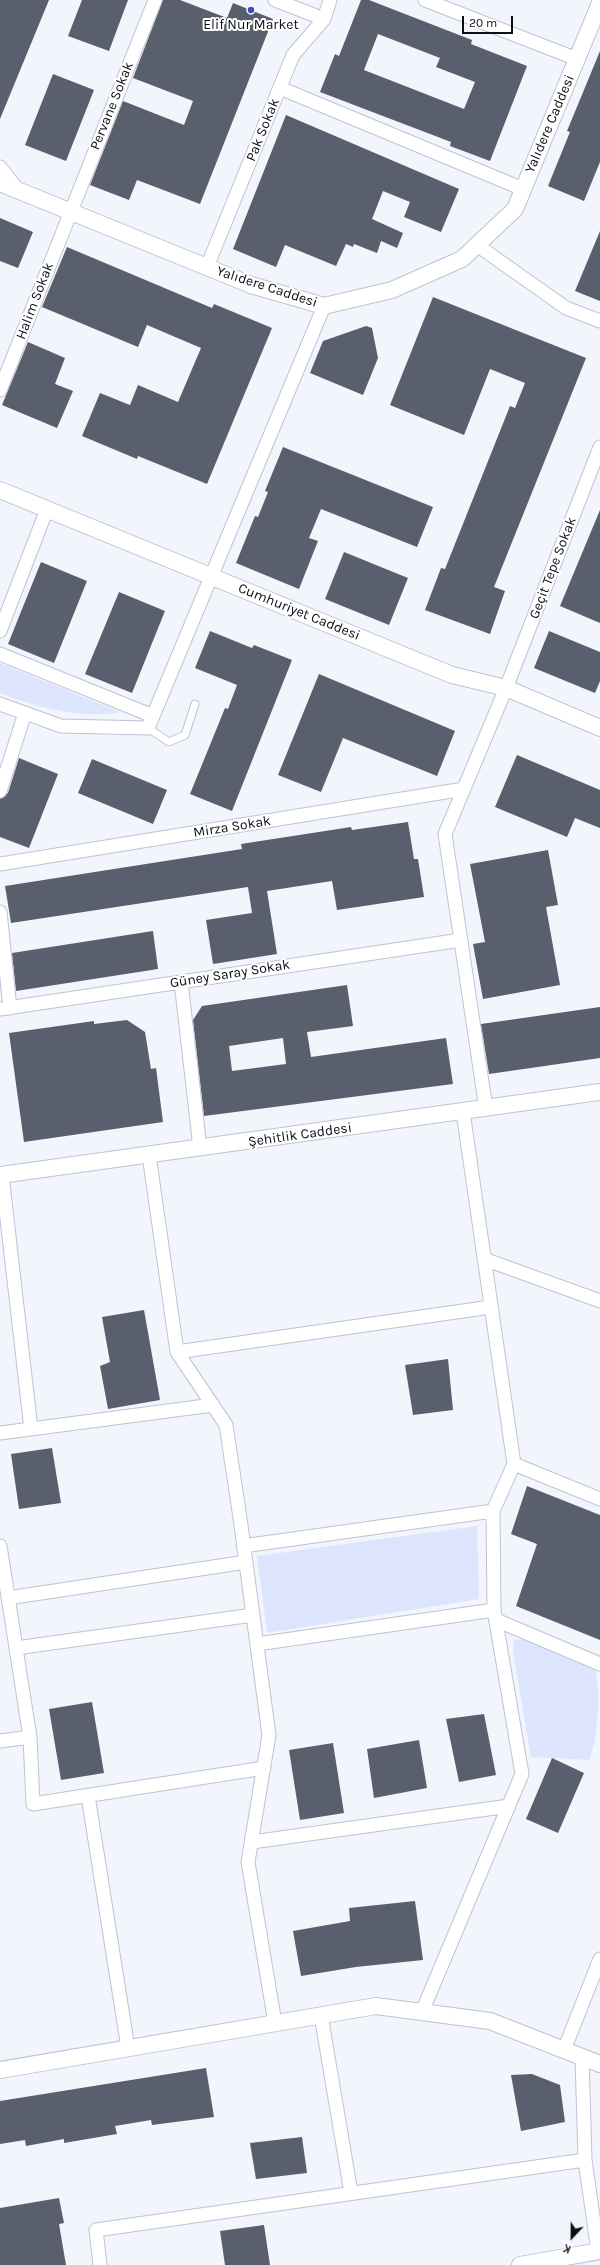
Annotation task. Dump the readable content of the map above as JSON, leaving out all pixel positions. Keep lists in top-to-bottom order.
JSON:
{
  "streets": {
    "street": [
      "Pervane Sokak",
      "Yalıdere Caddesi",
      "Pak Sokak",
      "Halim Sokak",
      "Geçit Tepe Sokak",
      "Cumhuriyet Caddesi",
      "Mirza Sokak",
      "Güney Saray Sokak",
      "Şehitlik Caddesi"
    ]
  },
  "crossings": [
    ["Pervane Sokak", "Yalıdere Caddesi"],
    ["Pervane Sokak", "Halim Sokak"],
    ["Yalıdere Caddesi", "Pak Sokak"],
    ["Yalıdere Caddesi", "Halim Sokak"],
    ["Geçit Tepe Sokak", "Cumhuriyet Caddesi"],
    ["Geçit Tepe Sokak", "Mirza Sokak"],
    ["Geçit Tepe Sokak", "Güney Saray Sokak"],
    ["Geçit Tepe Sokak", "Şehitlik Caddesi"]
  ],
  "places": ["Elif Nur Market"],
  "scale_bar": "20 m",
  "north": "bottom"
}
